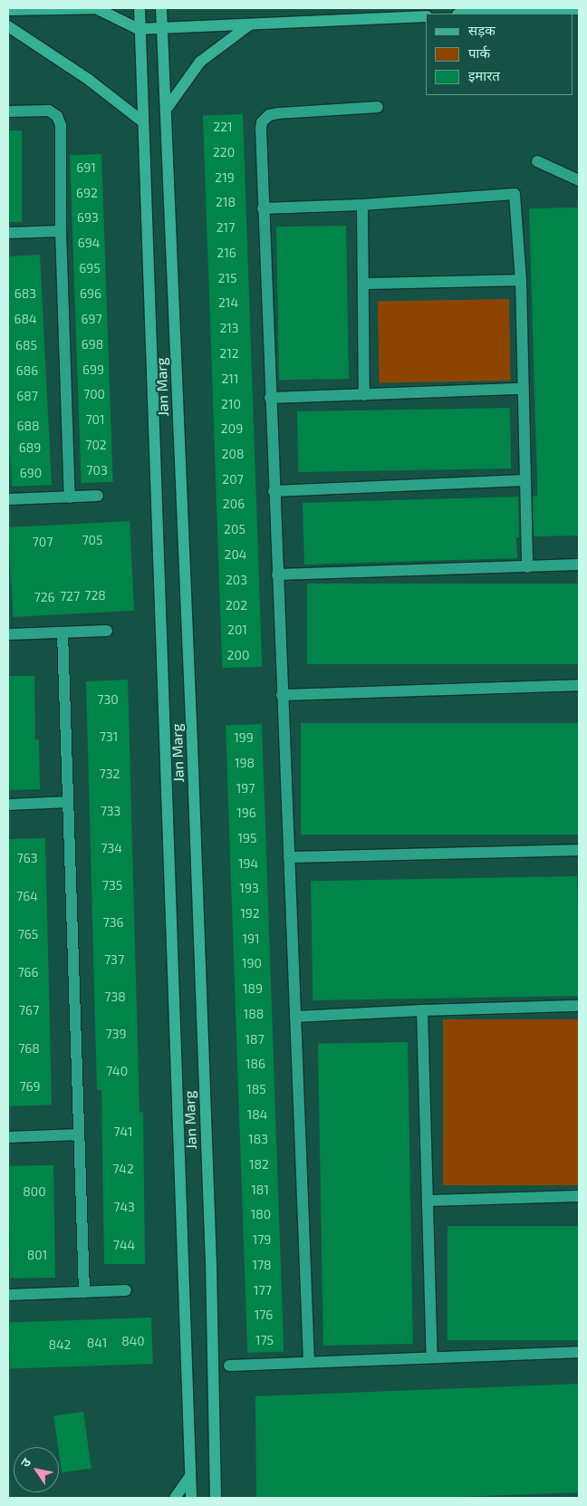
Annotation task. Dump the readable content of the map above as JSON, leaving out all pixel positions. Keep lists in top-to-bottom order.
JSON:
{
  "streets": {
    "main road": ["Jan Marg"]
  },
  "house_numbers": [
    "221",
    "220",
    "691",
    "219",
    "692",
    "218",
    "693",
    "217",
    "694",
    "216",
    "695",
    "215",
    "683",
    "696",
    "214",
    "684",
    "697",
    "213",
    "698",
    "685",
    "212",
    "699",
    "686",
    "211",
    "700",
    "687",
    "210",
    "701",
    "688",
    "209",
    "702",
    "689",
    "208",
    "703",
    "690",
    "207",
    "206",
    "205",
    "705",
    "707",
    "204",
    "203",
    "728",
    "727",
    "726",
    "202",
    "201",
    "200",
    "730",
    "731",
    "199",
    "198",
    "732",
    "197",
    "733",
    "196",
    "195",
    "734",
    "763",
    "194",
    "735",
    "193",
    "764",
    "192",
    "736",
    "765",
    "191",
    "737",
    "190",
    "766",
    "189",
    "738",
    "767",
    "188",
    "739",
    "187",
    "768",
    "186",
    "740",
    "769",
    "185",
    "184",
    "741",
    "183",
    "182",
    "742",
    "181",
    "800",
    "743",
    "180",
    "179",
    "744",
    "801",
    "178",
    "177",
    "176",
    "175",
    "840",
    "841",
    "842"
  ],
  "legend": ["सड़क", "पार्क", "इमारत"],
  "north": "top left"
}
